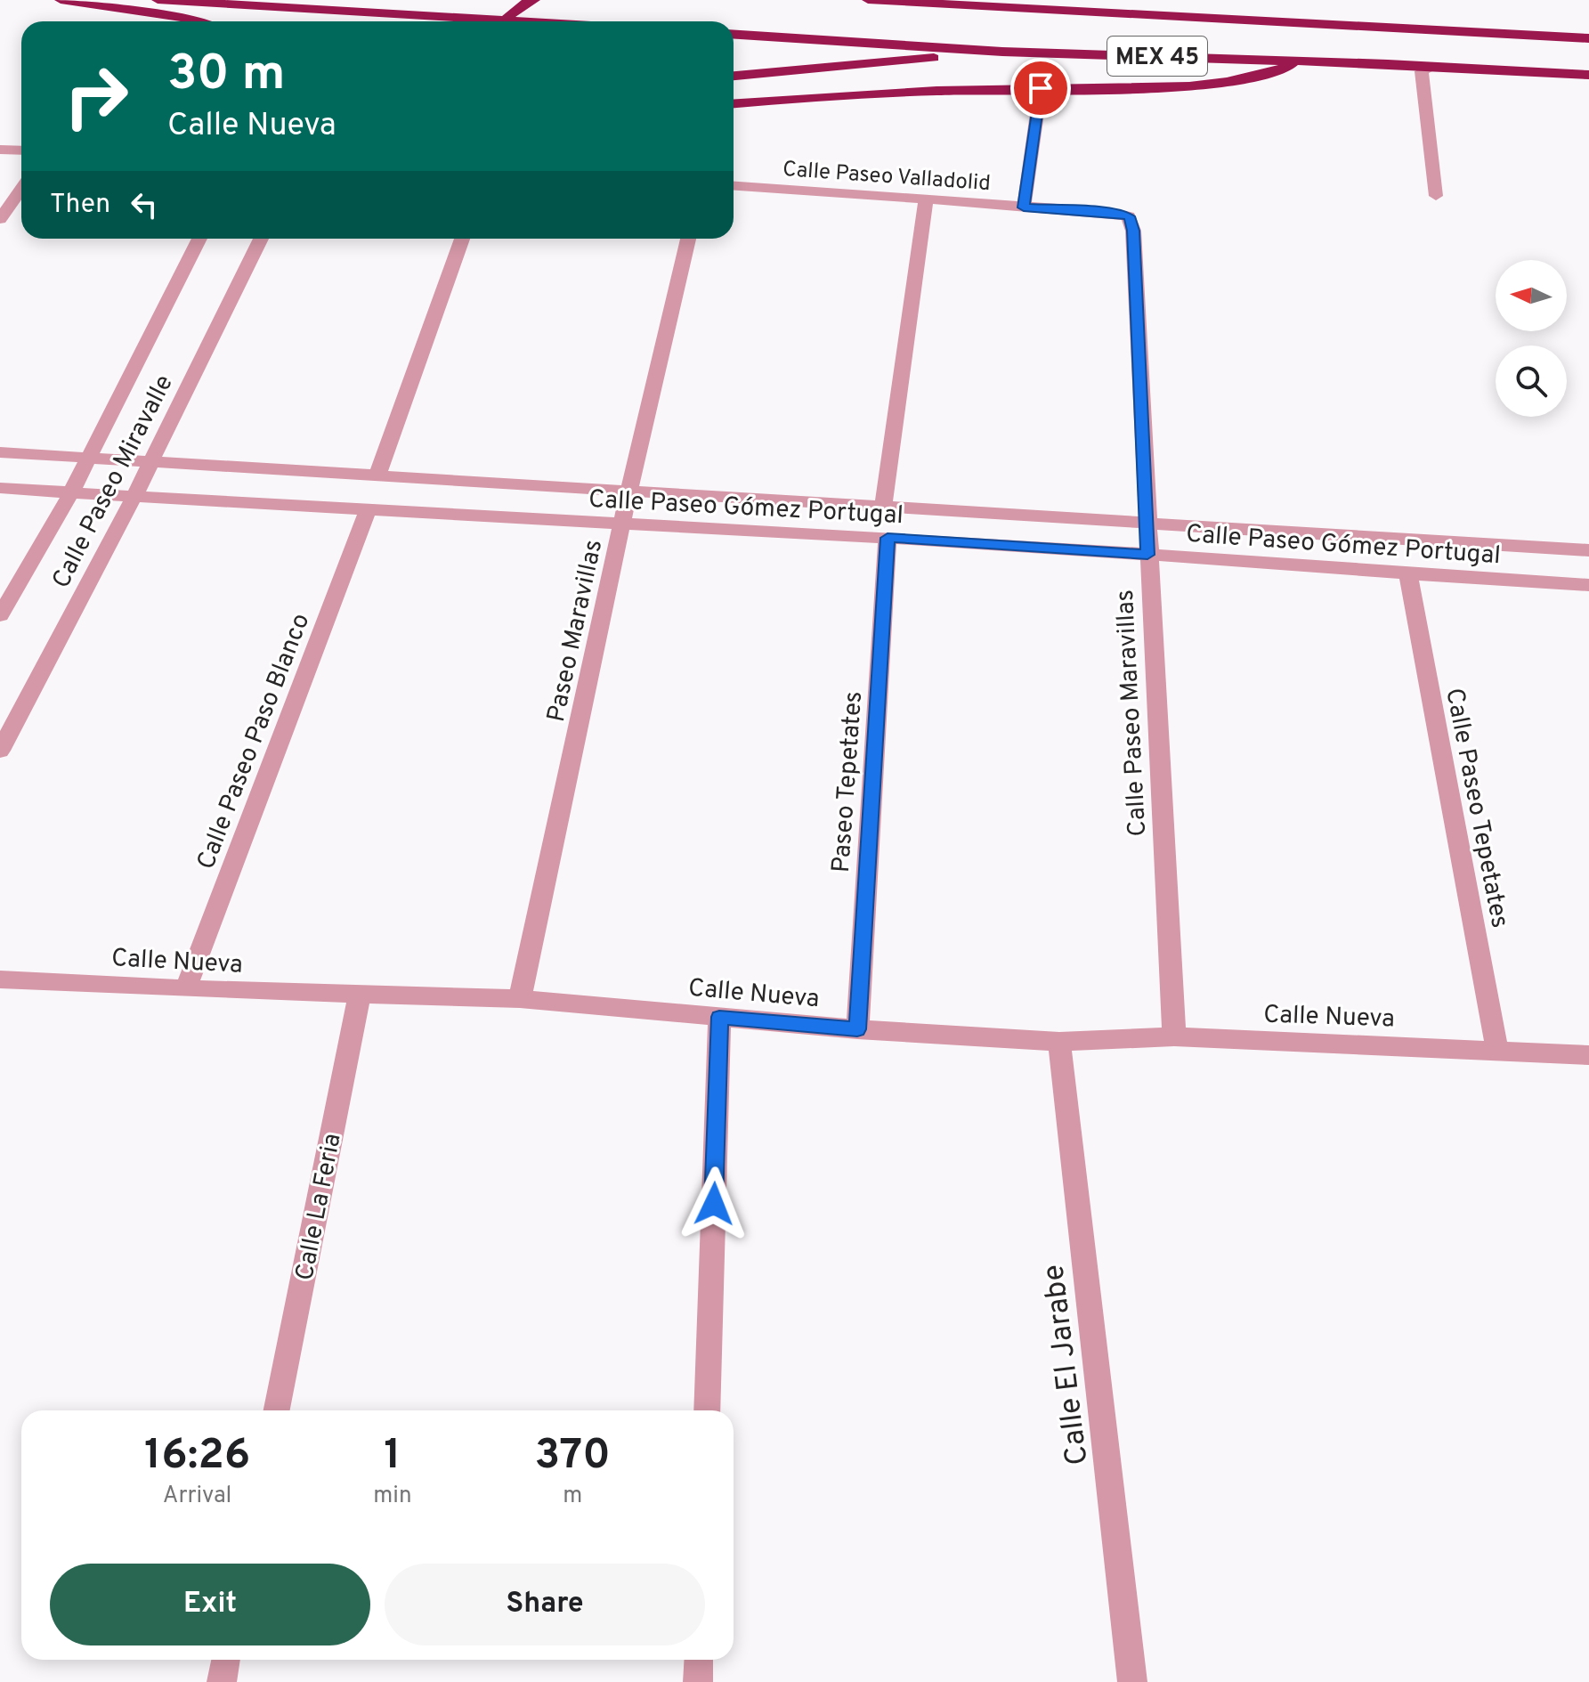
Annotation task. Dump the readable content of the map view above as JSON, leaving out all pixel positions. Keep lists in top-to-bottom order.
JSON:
{
  "streets": {
    "highway": ["MEX 45"],
    "street": [
      "Calle Paseo Valladolid",
      "Calle Paseo Miravalle",
      "Calle Paseo Gómez Portugal",
      "Paseo Maravillas",
      "Calle Paseo Maravillas",
      "Calle Paseo Paso Blanco",
      "Paseo Tepetates",
      "Calle Paseo Tepetates",
      "Calle Nueva",
      "Calle La Feria",
      "Calle El Jarabe"
    ]
  },
  "crossings": [
    ["Calle Paseo Valladolid", "Calle Paseo Maravillas"],
    ["Calle Paseo Miravalle", "Calle Paseo Gómez Portugal"],
    ["Calle Paseo Gómez Portugal", "Paseo Maravillas"],
    ["Calle Paseo Gómez Portugal", "Calle Paseo Maravillas"],
    ["Calle Paseo Gómez Portugal", "Calle Paseo Paso Blanco"],
    ["Calle Paseo Gómez Portugal", "Paseo Tepetates"],
    ["Calle Paseo Gómez Portugal", "Calle Paseo Tepetates"],
    ["Paseo Maravillas", "Calle Nueva"],
    ["Calle Paseo Maravillas", "Calle Nueva"],
    ["Calle Paseo Paso Blanco", "Calle Nueva"],
    ["Paseo Tepetates", "Calle Nueva"],
    ["Calle Paseo Tepetates", "Calle Nueva"],
    ["Calle Nueva", "Calle La Feria"],
    ["Calle Nueva", "Calle El Jarabe"]
  ],
  "north": "left",
  "page": {
    "turn": ["30 m", "Calle Nueva"],
    "then": "Then",
    "eta": [
      "16:26",
      "Arrival",
      "1",
      "min",
      "370",
      "m"
    ],
    "buttons": ["Exit", "Share"]
  }
}
